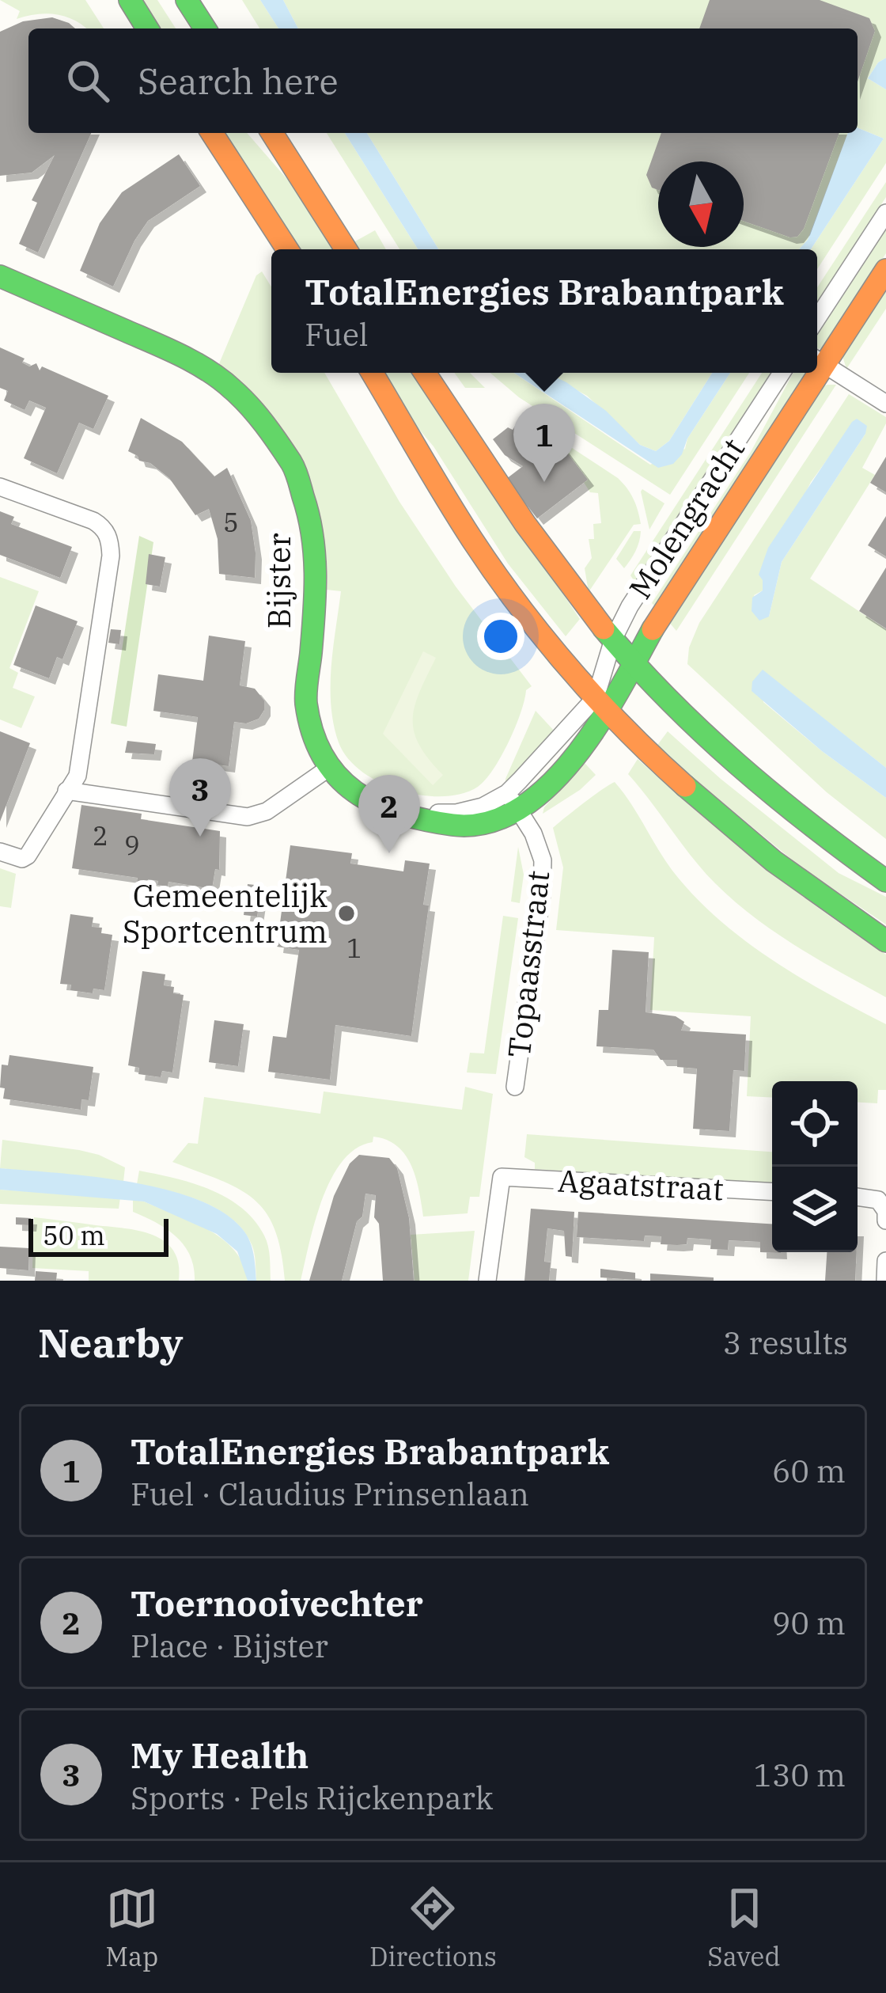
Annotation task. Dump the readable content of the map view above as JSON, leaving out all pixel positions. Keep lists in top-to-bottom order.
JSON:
{
  "streets": {
    "main road": ["Molengracht", "Bijster"],
    "street": ["Topaasstraat", "Agaatstraat"]
  },
  "crossings": [
    ["Molengracht", "Bijster"],
    ["Bijster", "Topaasstraat"]
  ],
  "places": ["Gemeentelijk Sportcentrum"],
  "house_numbers": [
    "5",
    "2",
    "9",
    "1"
  ],
  "scale_bar": "50 m",
  "north": "bottom",
  "page": {
    "search": "Search here",
    "popup": ["TotalEnergies Brabantpark", "Fuel"],
    "pins": ["1", "3", "2"],
    "scale": "50 m",
    "heading": ["Nearby", "3 results"],
    "list": [
      {
        "mark": "1",
        "name": "TotalEnergies Brabantpark",
        "note": "Fuel · Claudius Prinsenlaan",
        "value": "60 m"
      },
      {
        "mark": "2",
        "name": "Toernooivechter",
        "note": "Place · Bijster",
        "value": "90 m"
      },
      {
        "mark": "3",
        "name": "My Health",
        "note": "Sports · Pels Rijckenpark",
        "value": "130 m"
      }
    ],
    "nav": ["Map", "Directions", "Saved"]
  }
}
